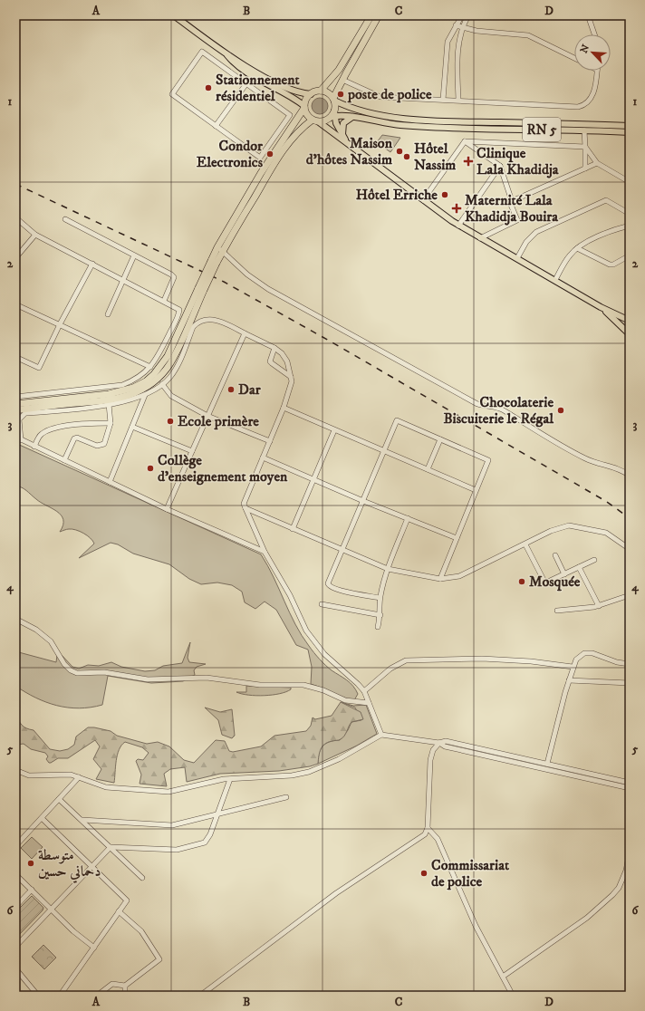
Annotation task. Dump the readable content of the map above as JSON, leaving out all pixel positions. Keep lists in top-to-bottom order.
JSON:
{
  "streets": {
    "main road": ["RN 5"]
  },
  "places": {
    "other": [
      "Stationnement résidentiel",
      "poste de police",
      "Maison d'hôtes Nassim",
      "Condor Electronics",
      "Hôtel Nassim",
      "Hôtel Erriche",
      "Dar",
      "Chocolaterie Biscuiterie le Régal",
      "Ecole primère",
      "Collège d'enseignement moyen",
      "Mosquée",
      "متوسطة دحماني حسين",
      "Commissariat de police"
    ],
    "health": ["Clinique Lala Khadidja", "Maternité Lala Khadidja Bouira"]
  },
  "north": "top left",
  "grid": {
    "columns": [
      "A",
      "B",
      "C",
      "D"
    ],
    "rows": [
      "1",
      "2",
      "3",
      "4",
      "5",
      "6"
    ]
  }
}
